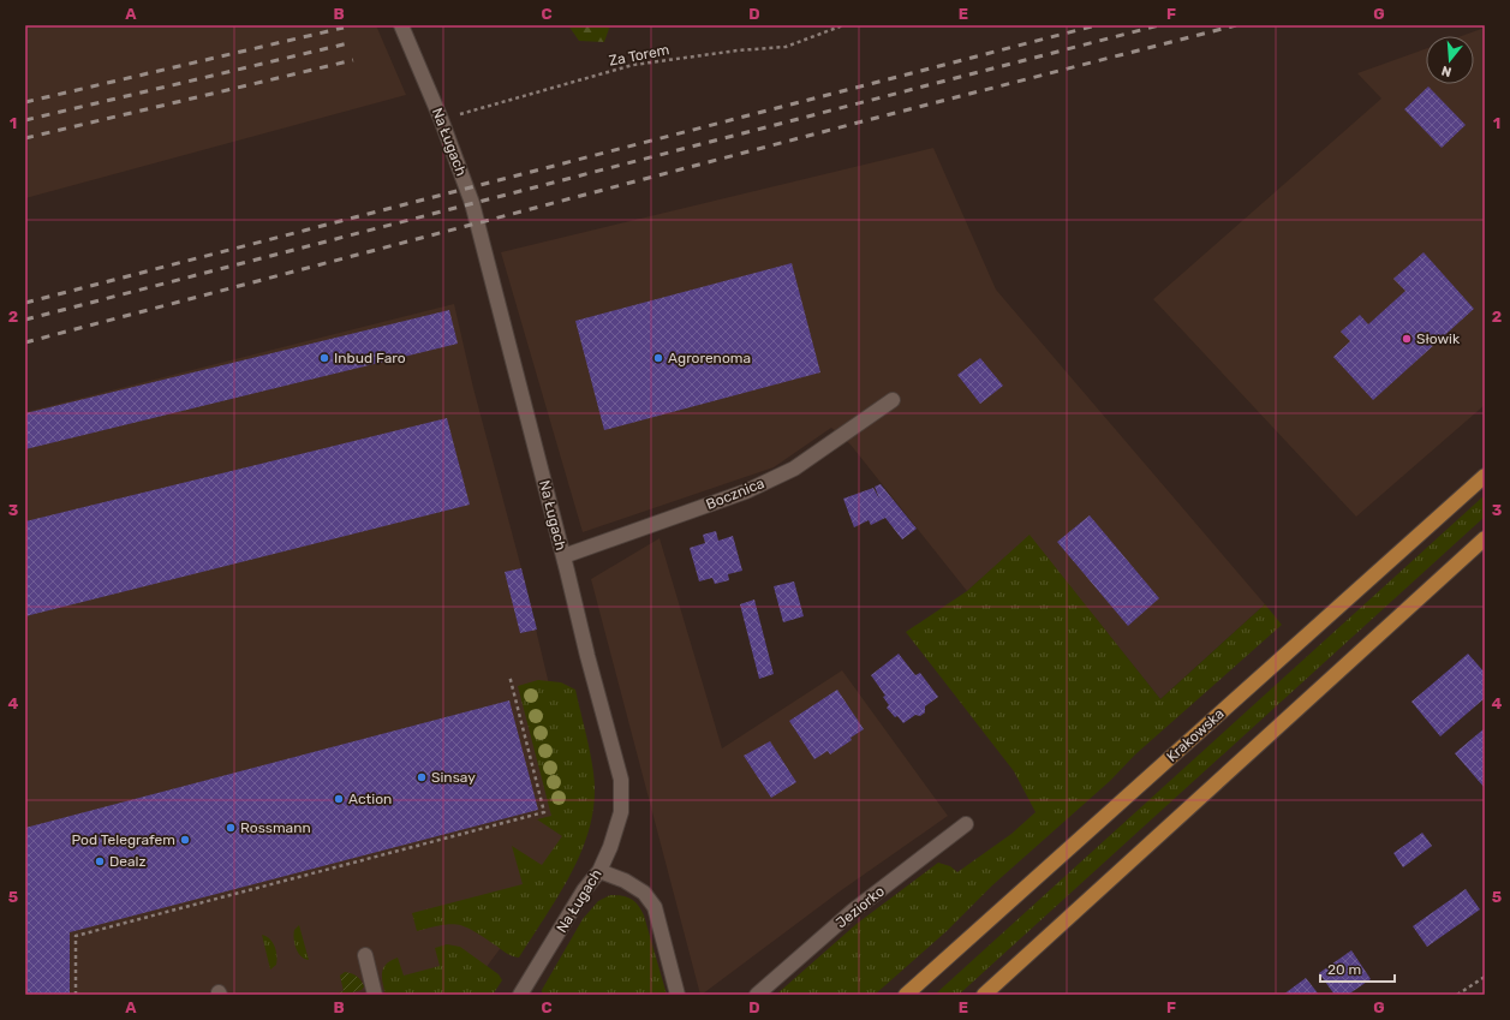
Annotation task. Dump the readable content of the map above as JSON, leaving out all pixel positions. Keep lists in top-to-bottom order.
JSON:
{
  "streets": {
    "main road": ["Krakowska"],
    "street": ["Na Ługach", "Bocznica", "Jeziorko"],
    "path": ["Za Torem"]
  },
  "crossings": [
    ["Za Torem", "Na Ługach"],
    ["Na Ługach", "Bocznica"]
  ],
  "places": [
    "Słowik",
    "Inbud Faro",
    "Agrorenoma",
    "Sinsay",
    "Action",
    "Rossmann",
    "Pod Telegrafem",
    "Dealz"
  ],
  "scale_bar": "20 m",
  "north": "bottom",
  "grid": {
    "columns": [
      "A",
      "B",
      "C",
      "D",
      "E",
      "F",
      "G"
    ],
    "rows": [
      "1",
      "2",
      "3",
      "4",
      "5"
    ]
  }
}
